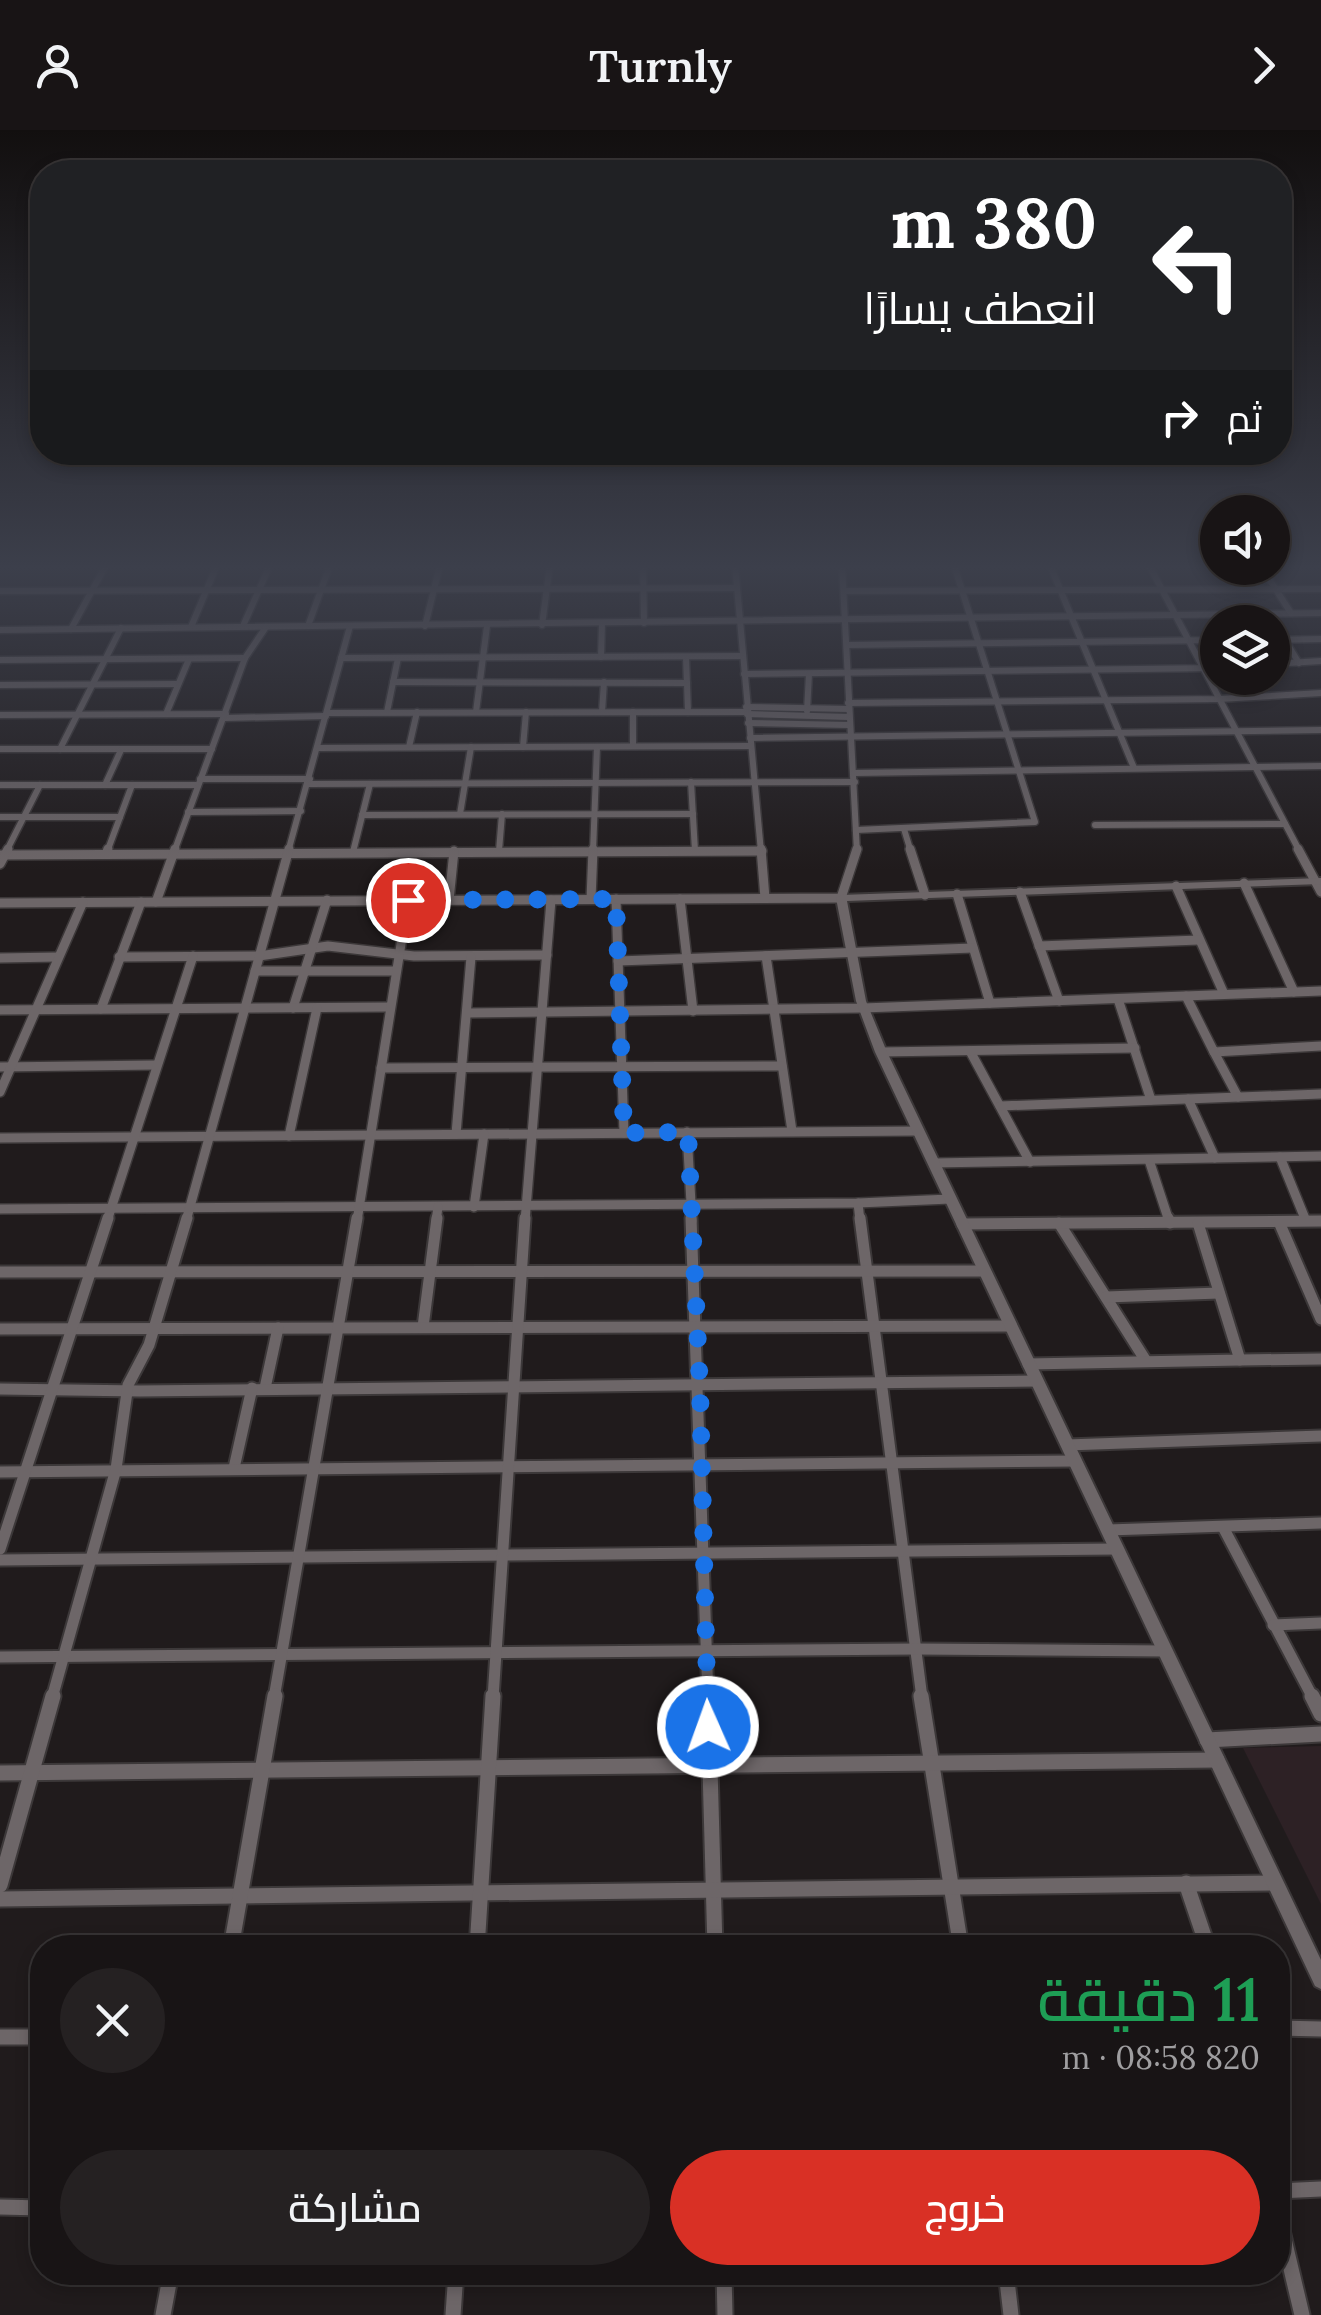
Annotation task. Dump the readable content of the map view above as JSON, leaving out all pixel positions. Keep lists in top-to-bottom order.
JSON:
{
  "page": {
    "header": "Turnly",
    "turn": ["380 m", "انعطف يسارًا"],
    "then": "ثم",
    "heading": ["11 دقيقة", "820 m · 08:58"],
    "buttons": ["خروج", "مشاركة"]
  }
}
